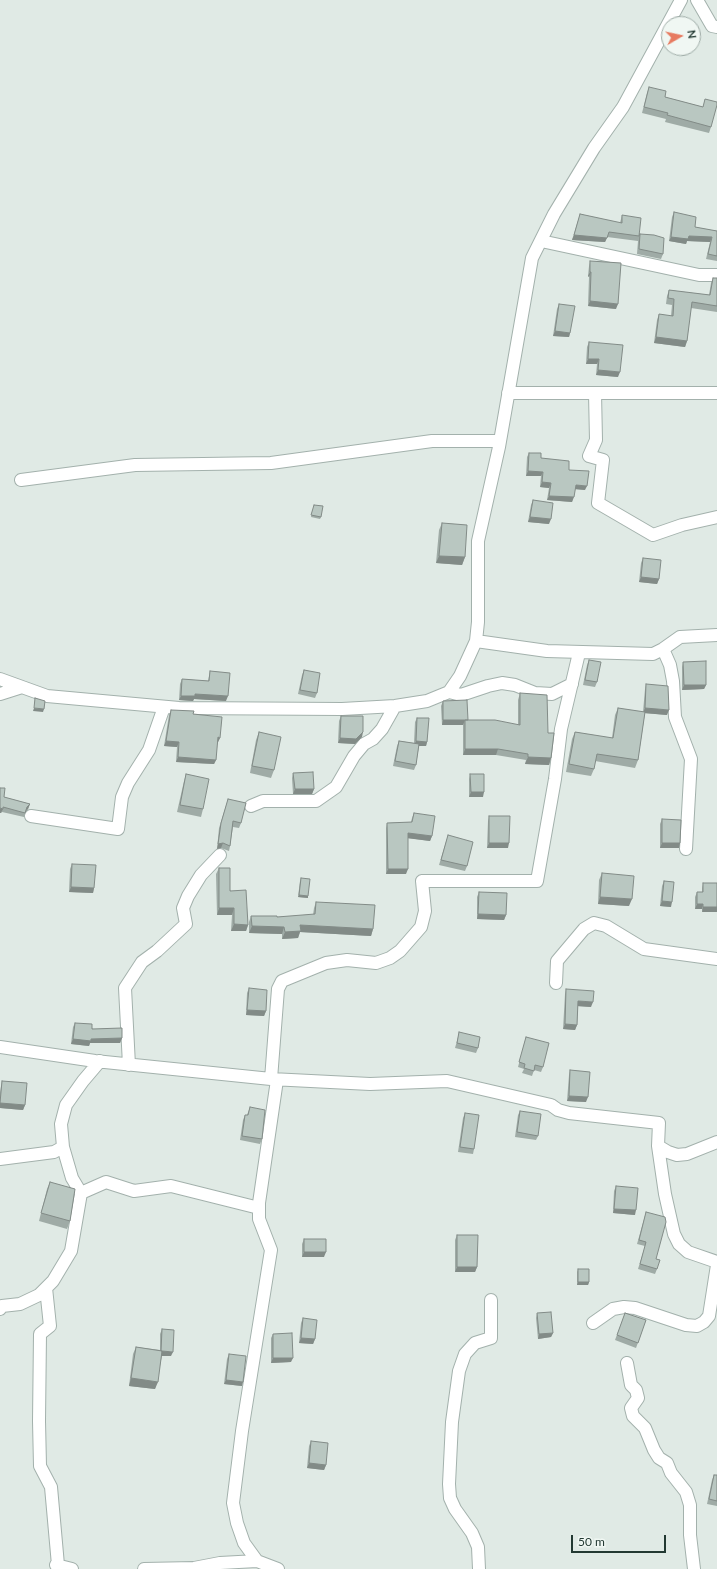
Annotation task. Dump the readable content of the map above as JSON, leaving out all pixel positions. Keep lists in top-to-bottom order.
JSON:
{
  "scale_bar": "50 m",
  "north": "right"
}
